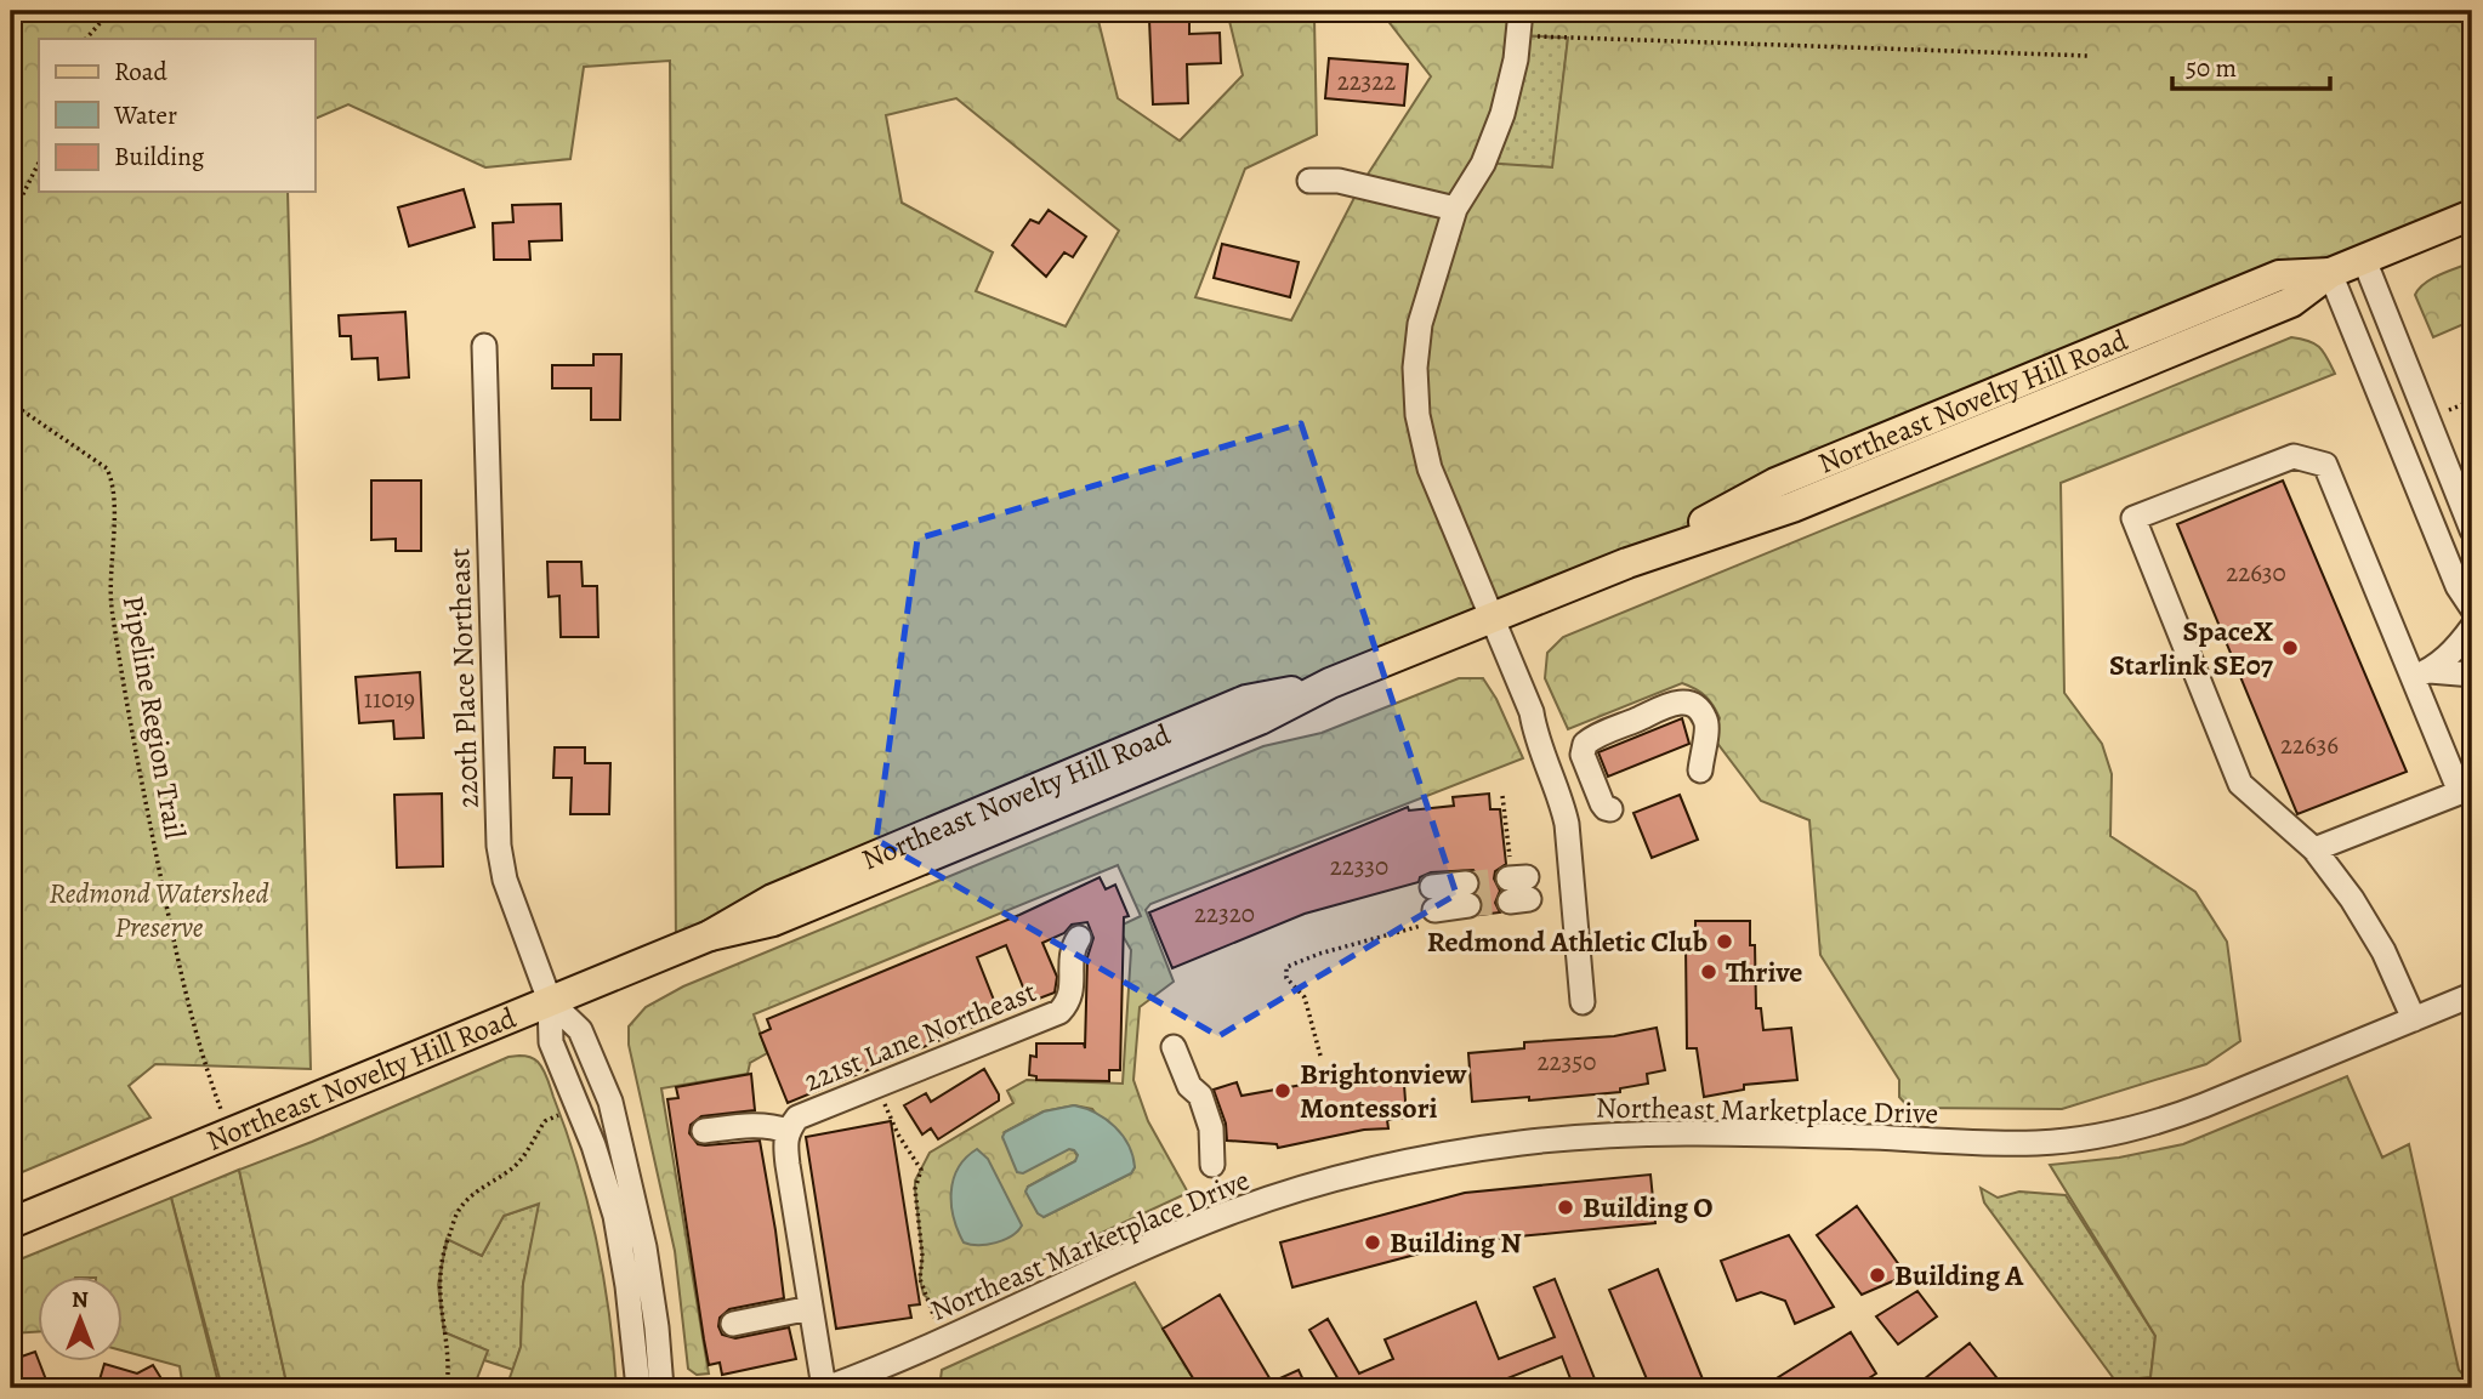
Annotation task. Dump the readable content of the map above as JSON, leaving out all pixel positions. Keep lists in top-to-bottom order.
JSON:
{
  "streets": {
    "main road": ["Northeast Novelty Hill Road"],
    "street": ["220th Place Northeast", "221st Lane Northeast", "Northeast Marketplace Drive"],
    "path": ["Pipeline Region Trail"]
  },
  "crossings": [
    ["Northeast Novelty Hill Road", "220th Place Northeast"],
    ["Northeast Novelty Hill Road", "Pipeline Region Trail"],
    ["221st Lane Northeast", "Northeast Marketplace Drive"]
  ],
  "parks": ["Redmond Watershed Preserve"],
  "places": [
    "SpaceX Starlink SE07",
    "Redmond Athletic Club",
    "Thrive",
    "Brightonview Montessori",
    "Building O",
    "Building N",
    "Building A"
  ],
  "house_numbers": [
    "22322",
    "22630",
    "11019",
    "22636",
    "22330",
    "22320",
    "22350"
  ],
  "legend": ["Road", "Water", "Building"],
  "scale_bar": "50 m",
  "north": "top"
}
